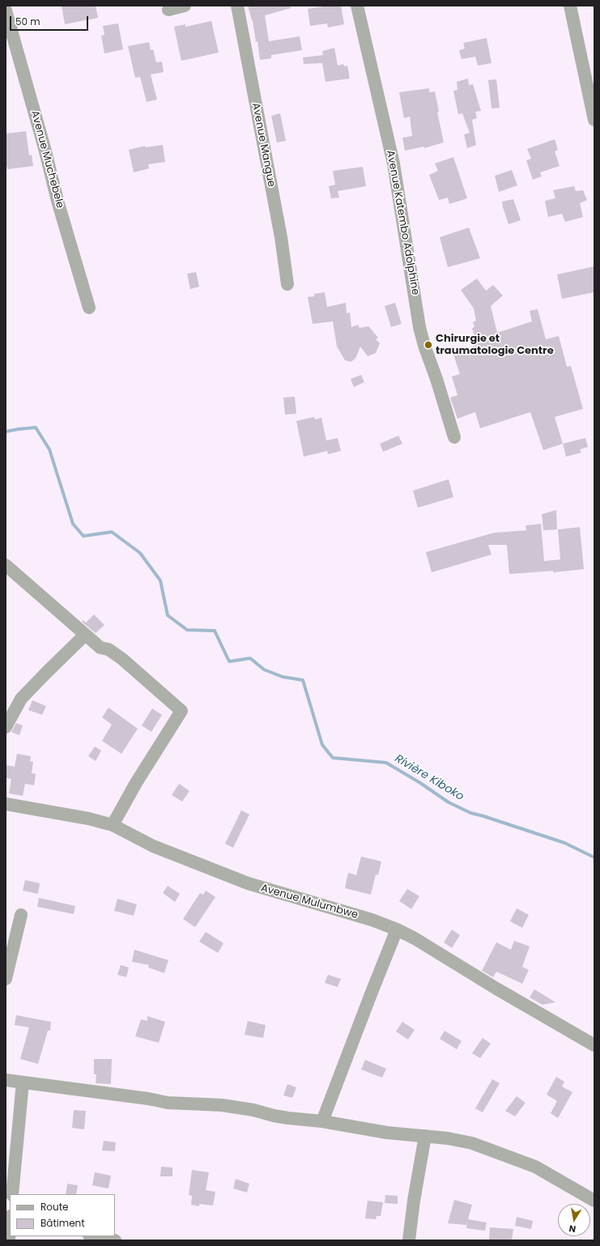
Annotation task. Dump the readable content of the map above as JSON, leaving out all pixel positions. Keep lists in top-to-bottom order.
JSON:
{
  "streets": {
    "street": [
      "Avenue Mangue",
      "Avenue Muchebele",
      "Avenue Katembo Adolphine",
      "Avenue Mulumbwe"
    ]
  },
  "water": ["Rivière Kiboko"],
  "places": ["Chirurgie et traumatologie Centre"],
  "legend": ["Route", "Bâtiment"],
  "scale_bar": "50 m",
  "north": "bottom"
}
